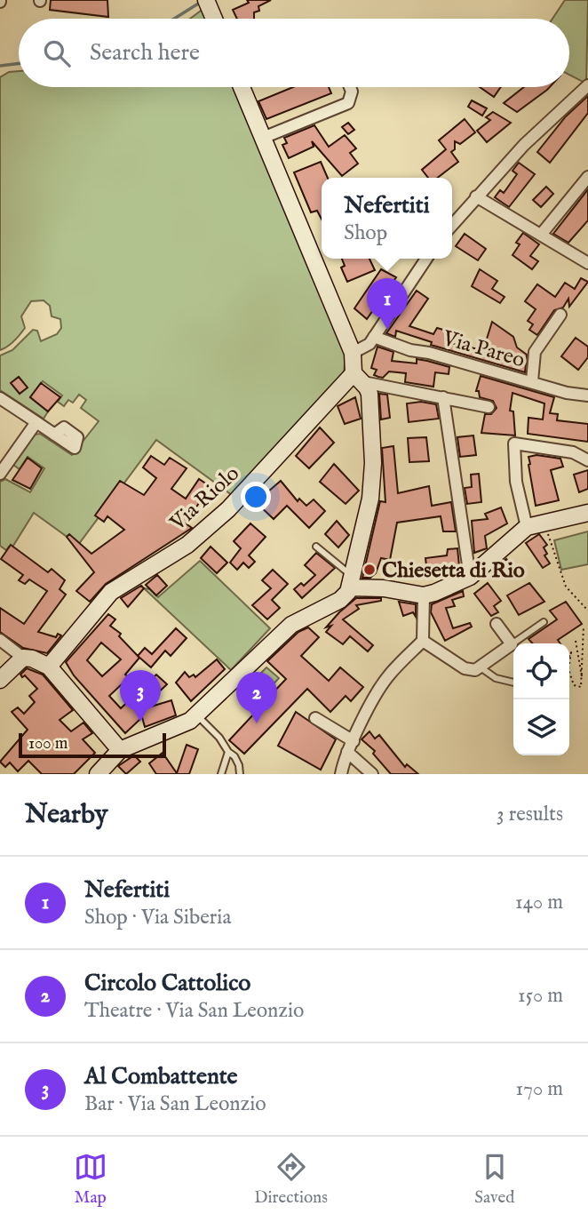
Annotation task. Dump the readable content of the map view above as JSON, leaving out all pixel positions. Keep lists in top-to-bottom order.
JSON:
{
  "streets": {
    "street": ["Via Pareo", "Via Riolo"]
  },
  "places": ["Chiesetta di Rio"],
  "scale_bar": "100 m",
  "page": {
    "search": "Search here",
    "popup": ["Nefertiti", "Shop"],
    "pins": ["1", "3", "2"],
    "scale": "100 m",
    "heading": ["Nearby", "3 results"],
    "list": [
      {
        "mark": "1",
        "name": "Nefertiti",
        "note": "Shop · Via Siberia",
        "value": "140 m"
      },
      {
        "mark": "2",
        "name": "Circolo Cattolico",
        "note": "Theatre · Via San Leonzio",
        "value": "150 m"
      },
      {
        "mark": "3",
        "name": "Al Combattente",
        "note": "Bar · Via San Leonzio",
        "value": "170 m"
      }
    ],
    "nav": ["Map", "Directions", "Saved"]
  }
}
